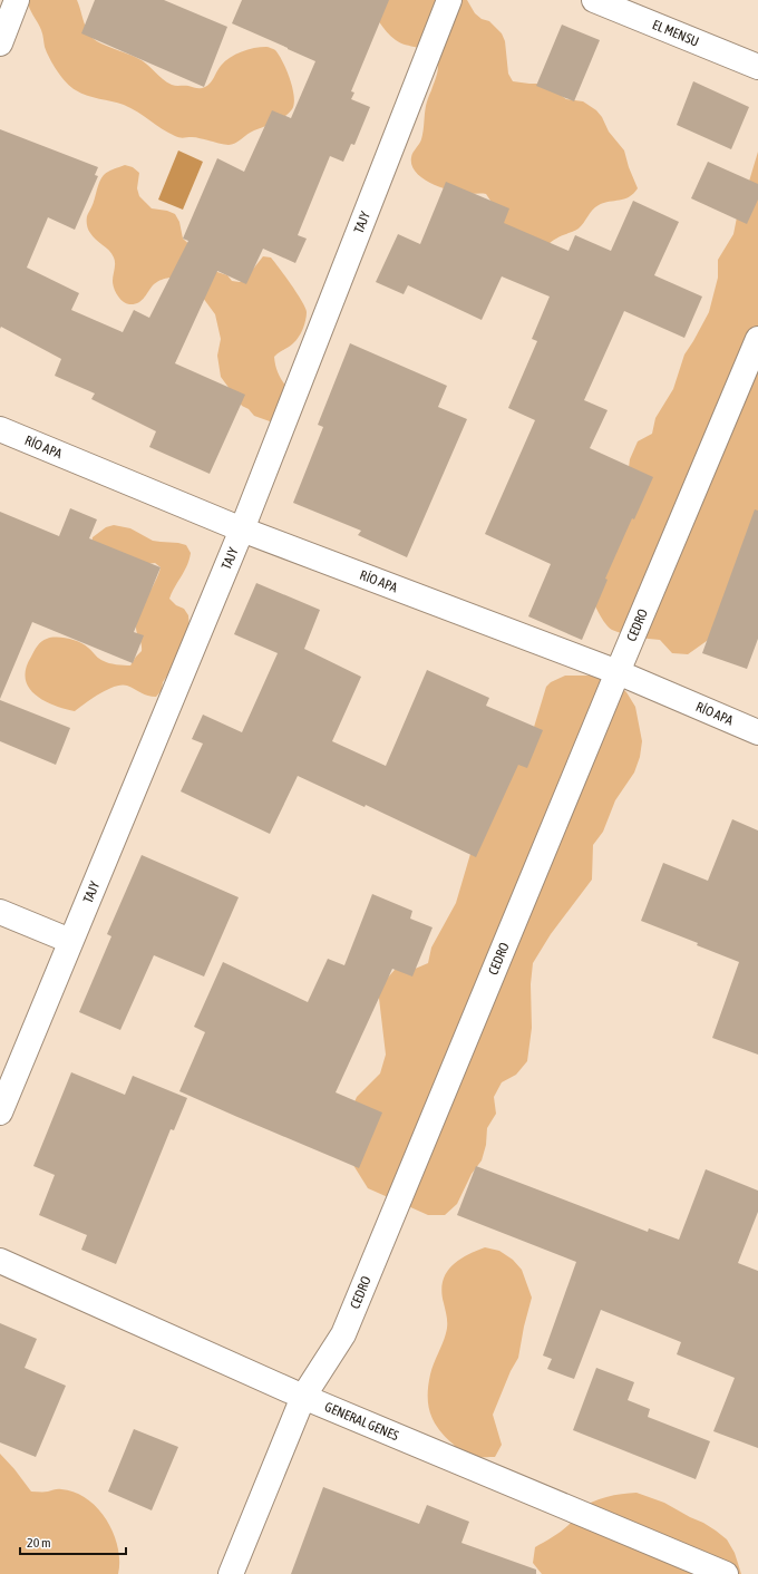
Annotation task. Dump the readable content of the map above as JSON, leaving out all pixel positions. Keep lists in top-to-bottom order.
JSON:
{
  "streets": {
    "street": [
      "EL MENSU",
      "TAJY",
      "RÍO APA",
      "CEDRO",
      "GENERAL GENES"
    ]
  },
  "crossings": [
    ["TAJY", "RÍO APA"],
    ["RÍO APA", "CEDRO"],
    ["CEDRO", "GENERAL GENES"]
  ],
  "scale_bar": "20 m"
}
